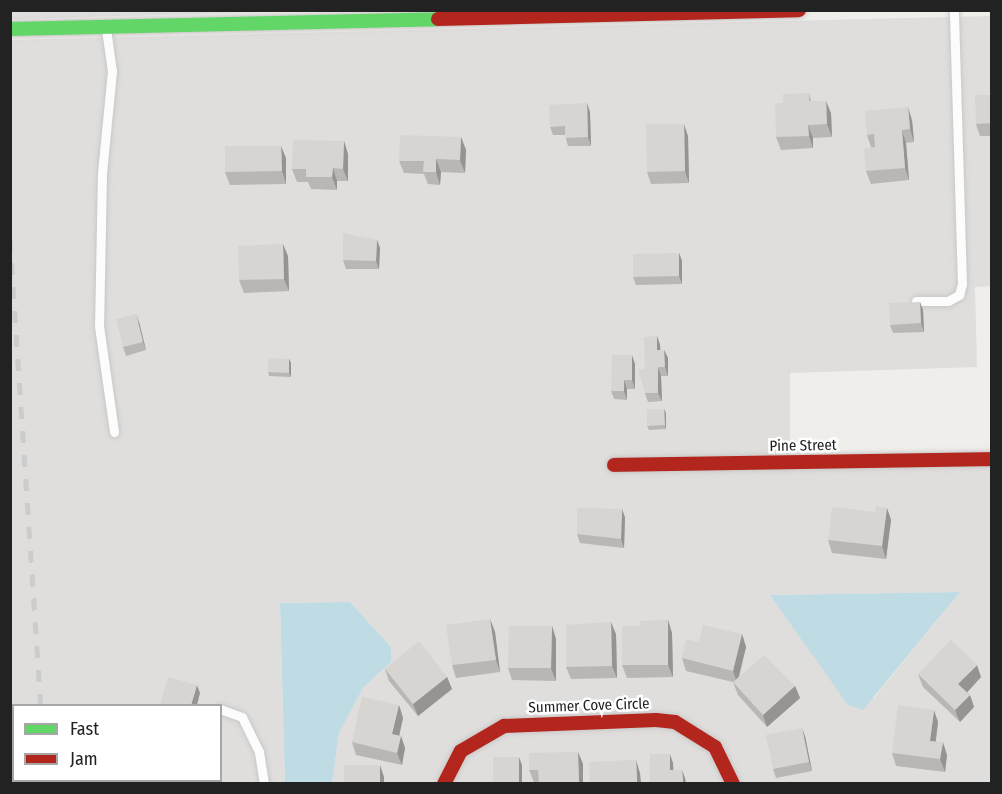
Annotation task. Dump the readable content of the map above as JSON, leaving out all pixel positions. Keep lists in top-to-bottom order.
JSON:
{
  "streets": {
    "street": ["Pine Street", "Summer Cove Circle"]
  },
  "legend": ["Fast", "Jam"]
}
